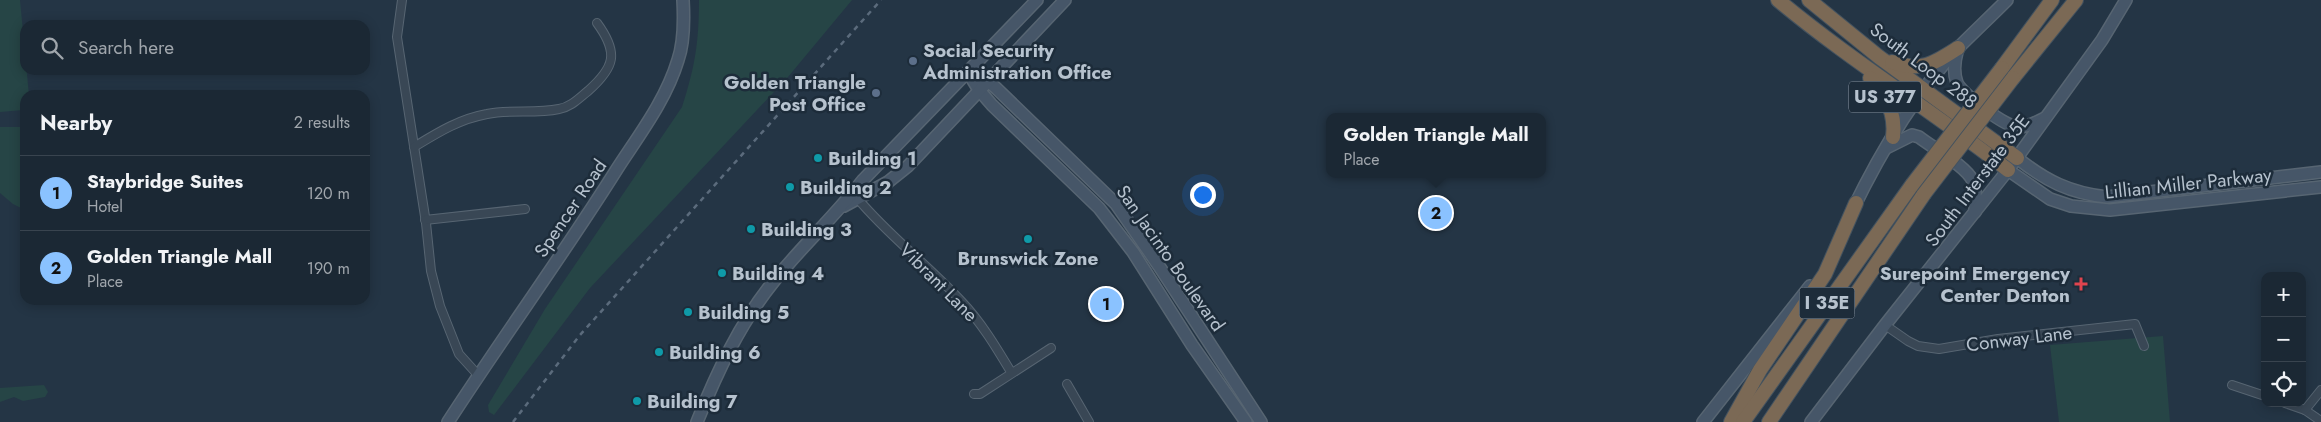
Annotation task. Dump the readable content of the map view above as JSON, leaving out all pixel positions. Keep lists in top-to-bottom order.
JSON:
{
  "streets": {
    "highway": ["South Loop 288", "US 377", "I 35E"],
    "main road": [
      "South Interstate 35E",
      "Lillian Miller Parkway",
      "Spencer Road",
      "San Jacinto Boulevard"
    ],
    "street": ["Vibrant Lane", "Conway Lane"]
  },
  "crossings": [
    ["South Loop 288", "US 377"],
    ["South Loop 288", "South Interstate 35E"],
    ["South Loop 288", "Lillian Miller Parkway"],
    ["South Interstate 35E", "Lillian Miller Parkway"],
    ["South Interstate 35E", "Conway Lane"]
  ],
  "places": {
    "other": [
      "Social Security Administration Office",
      "Golden Triangle Post Office",
      "Building 1",
      "Building 2",
      "Building 3",
      "Brunswick Zone",
      "Building 4",
      "Building 5",
      "Building 6",
      "Building 7"
    ],
    "health": ["Surepoint Emergency Center Denton"]
  },
  "page": {
    "search": "Search here",
    "heading": ["Nearby", "2 results"],
    "popup": ["Golden Triangle Mall", "Place"],
    "list": [
      {
        "mark": "1",
        "name": "Staybridge Suites",
        "note": "Hotel",
        "value": "120 m"
      },
      {
        "mark": "2",
        "name": "Golden Triangle Mall",
        "note": "Place",
        "value": "190 m"
      }
    ],
    "pins": ["2", "1"],
    "map_buttons": ["+", "−"]
  }
}
